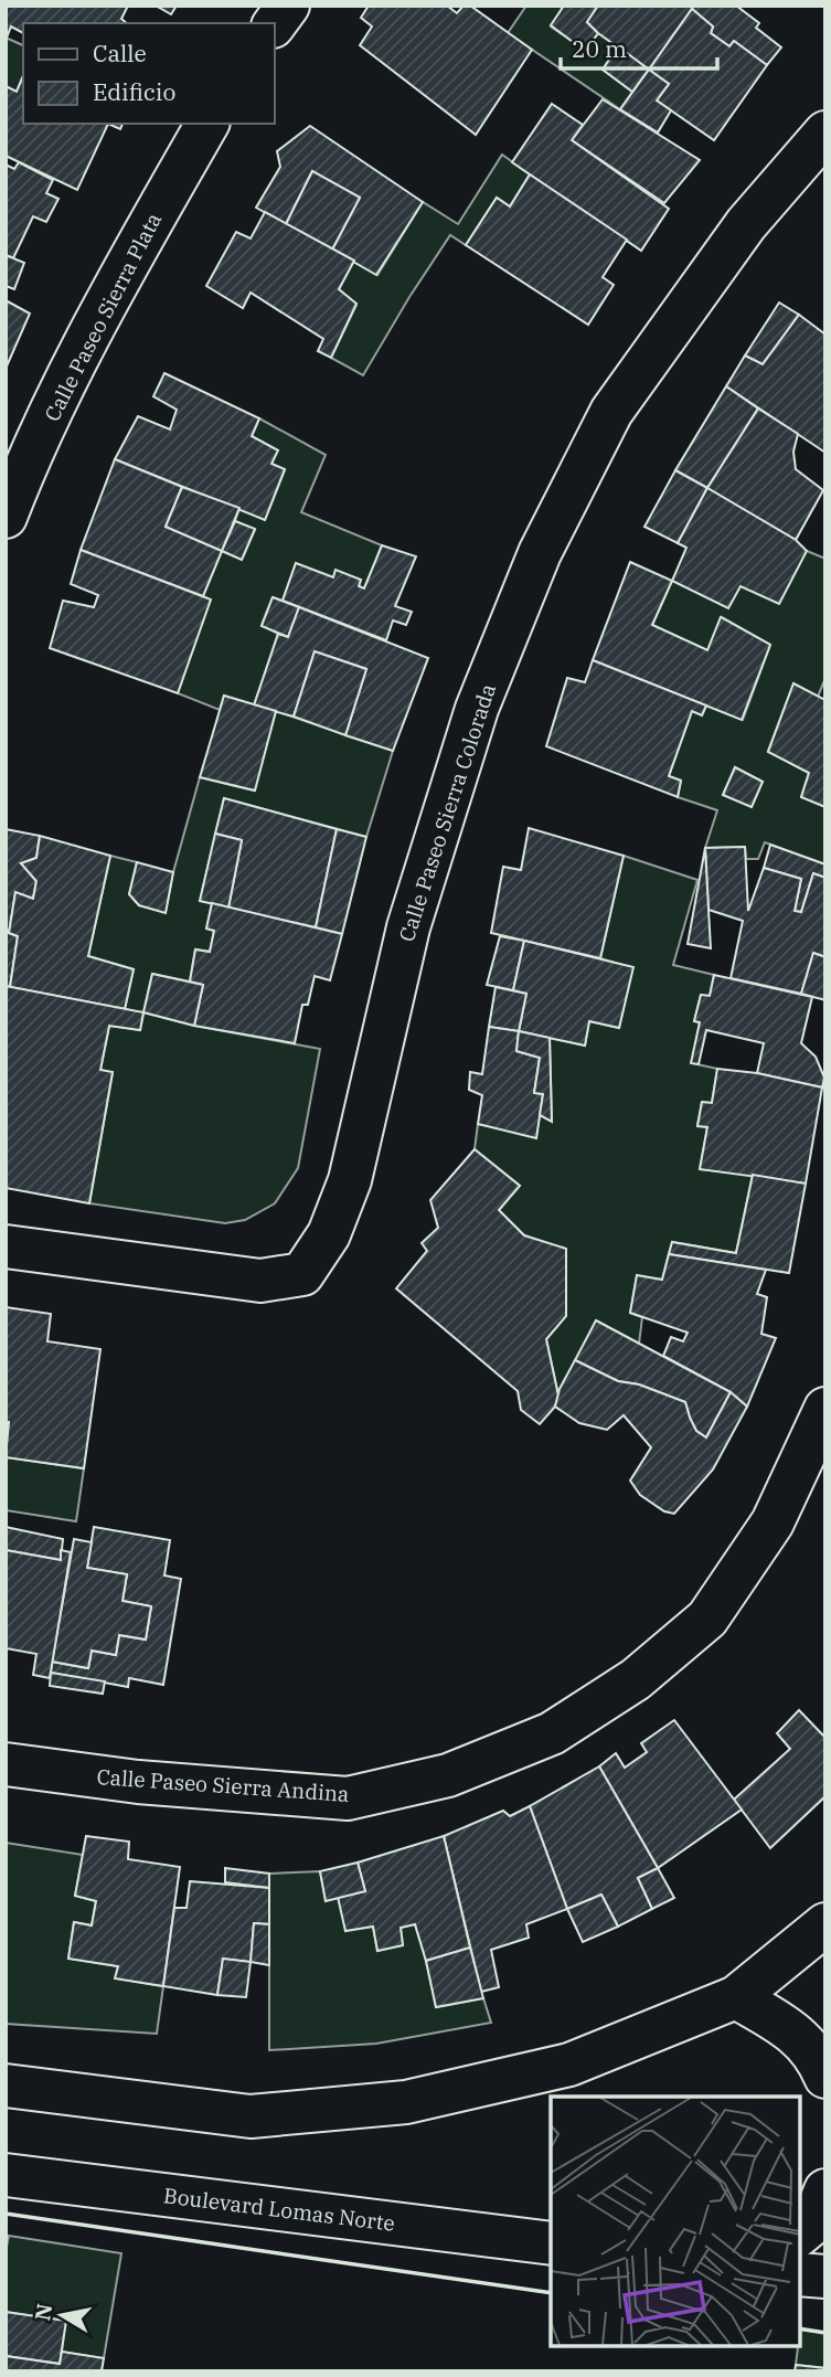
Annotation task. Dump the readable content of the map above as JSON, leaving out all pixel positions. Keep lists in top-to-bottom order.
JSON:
{
  "streets": {
    "street": [
      "Calle Paseo Sierra Plata",
      "Calle Paseo Sierra Colorada",
      "Calle Paseo Sierra Andina",
      "Boulevard Lomas Norte"
    ]
  },
  "legend": ["Calle", "Edificio"],
  "scale_bar": "20 m",
  "north": "left"
}
